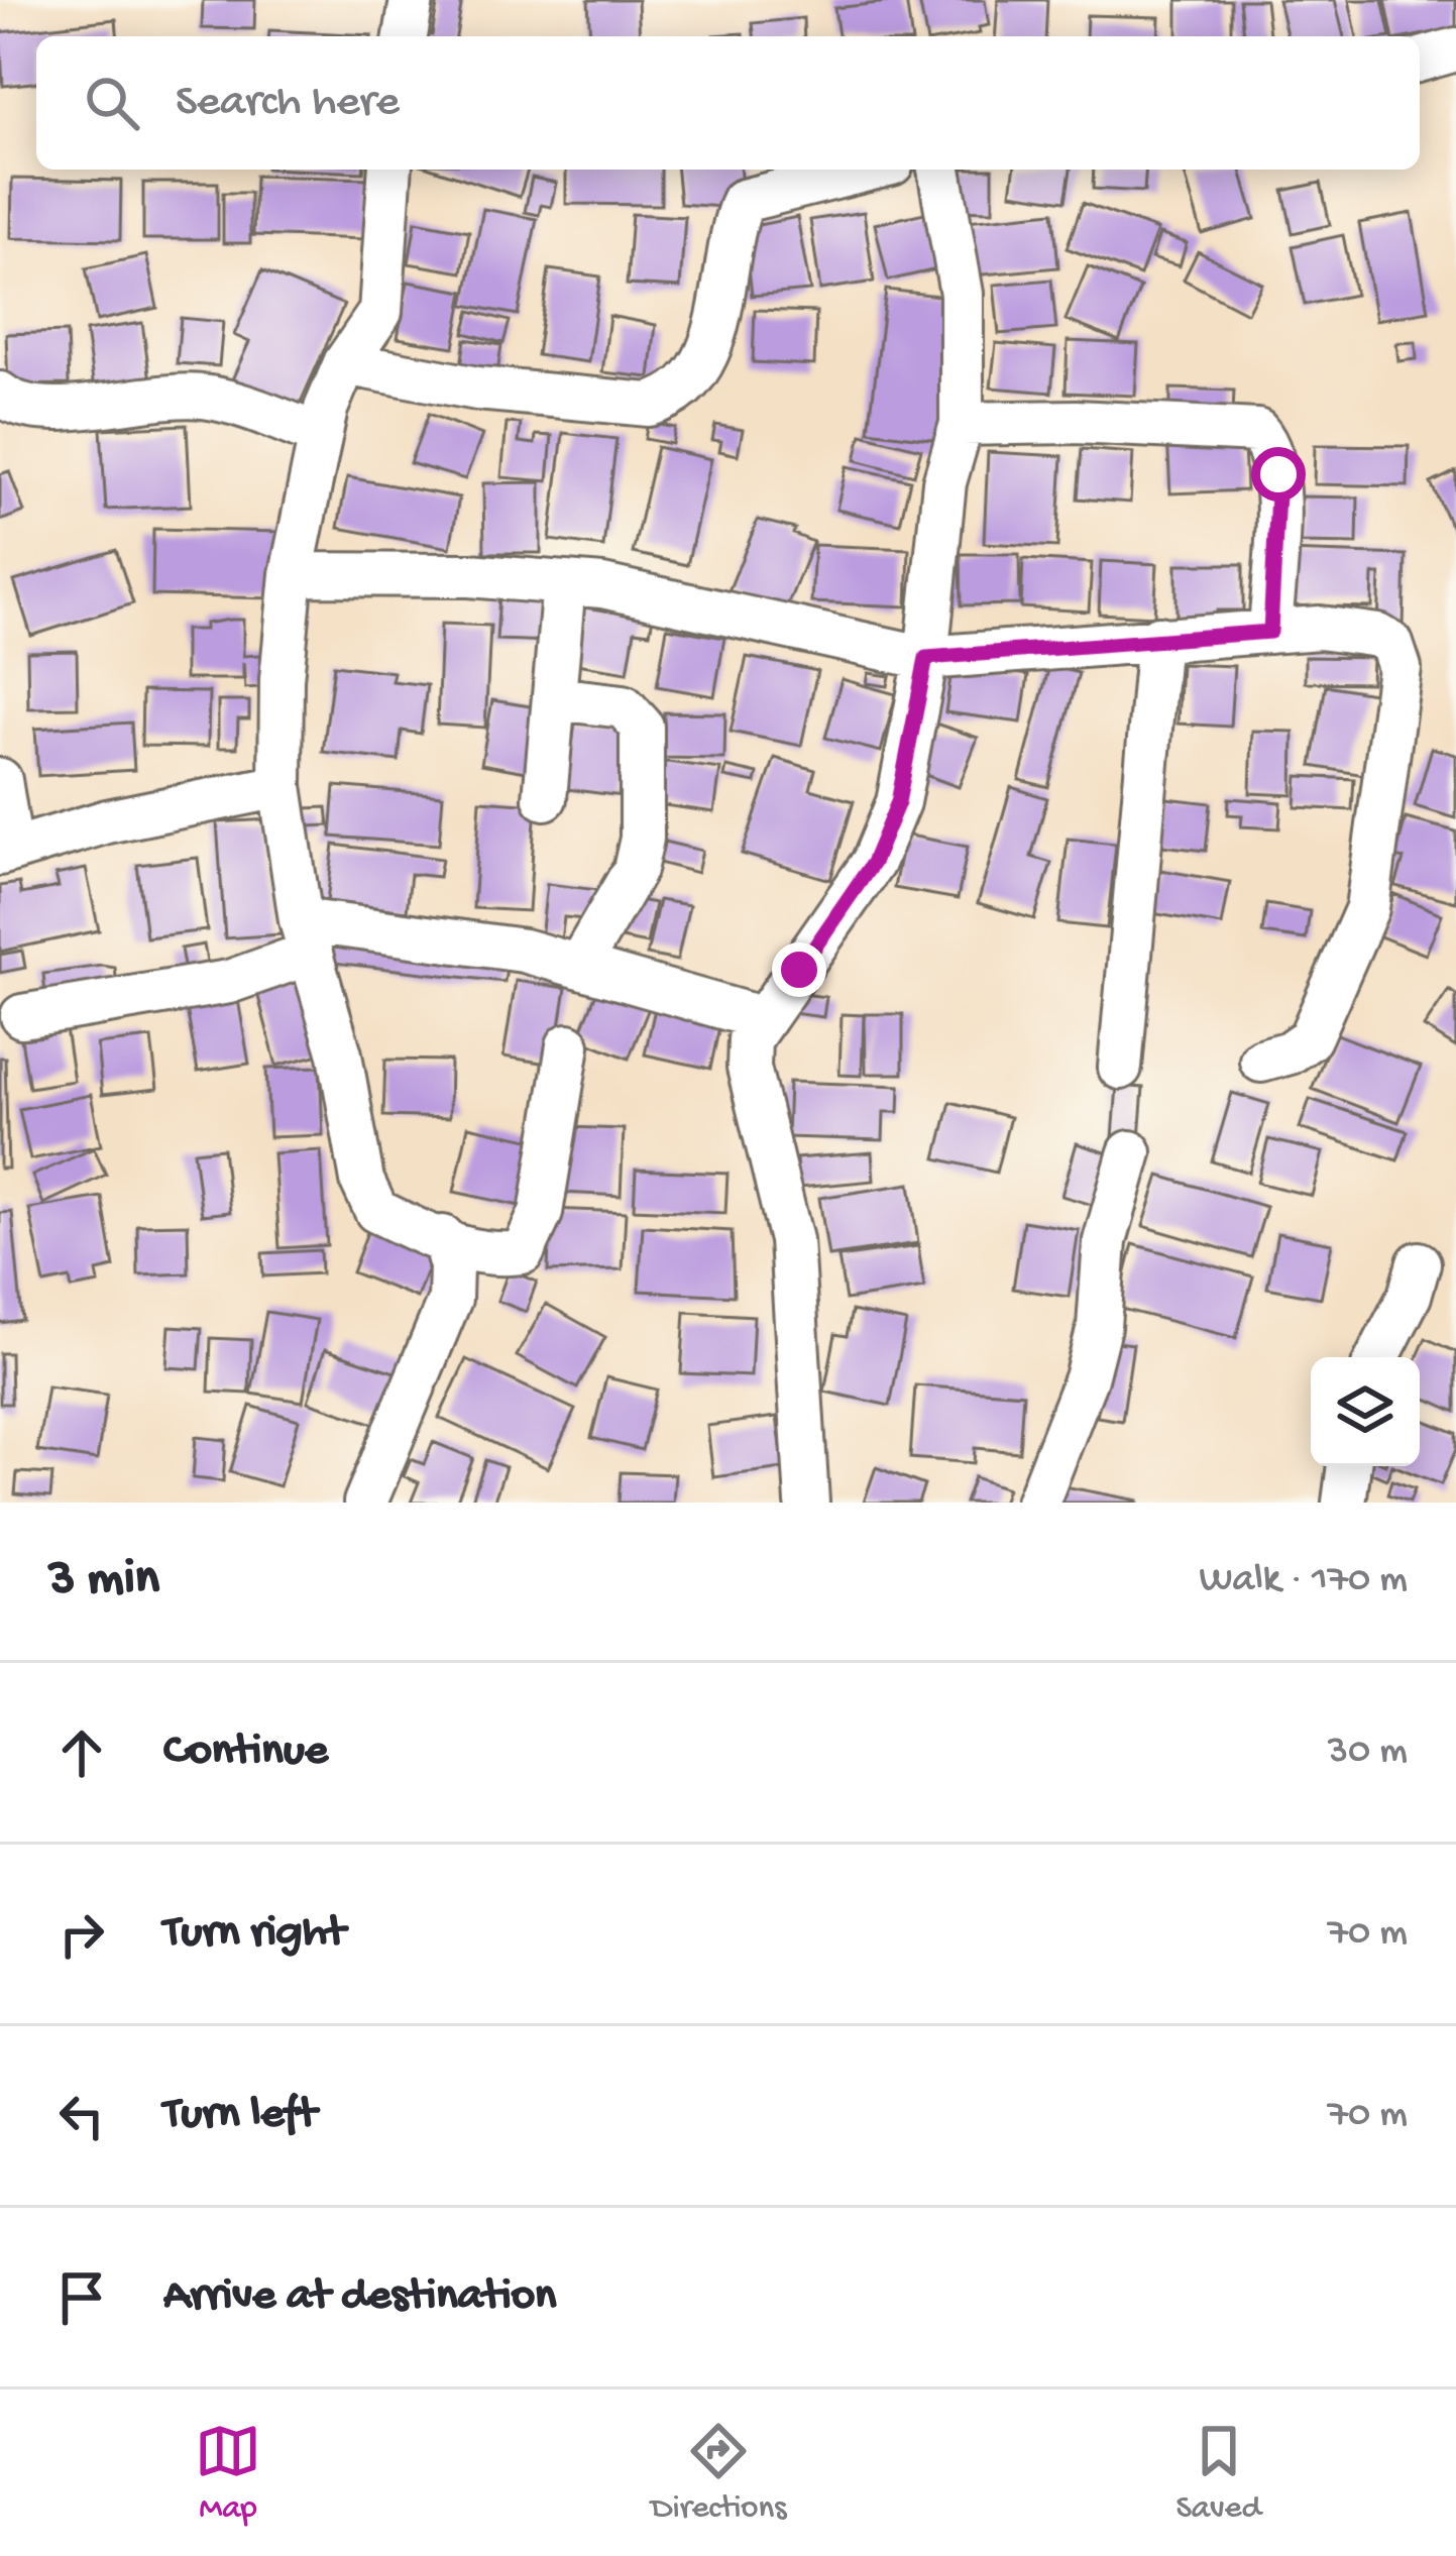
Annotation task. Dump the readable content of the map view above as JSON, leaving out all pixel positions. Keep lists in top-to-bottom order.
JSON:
{
  "page": {
    "search": "Search here",
    "heading": ["3 min", "Walk · 170 m"],
    "list": [
      ["Continue", "30 m"],
      ["Turn right", "70 m"],
      ["Turn left", "70 m"],
      "Arrive at destination"
    ],
    "nav": ["Map", "Directions", "Saved"]
  }
}
